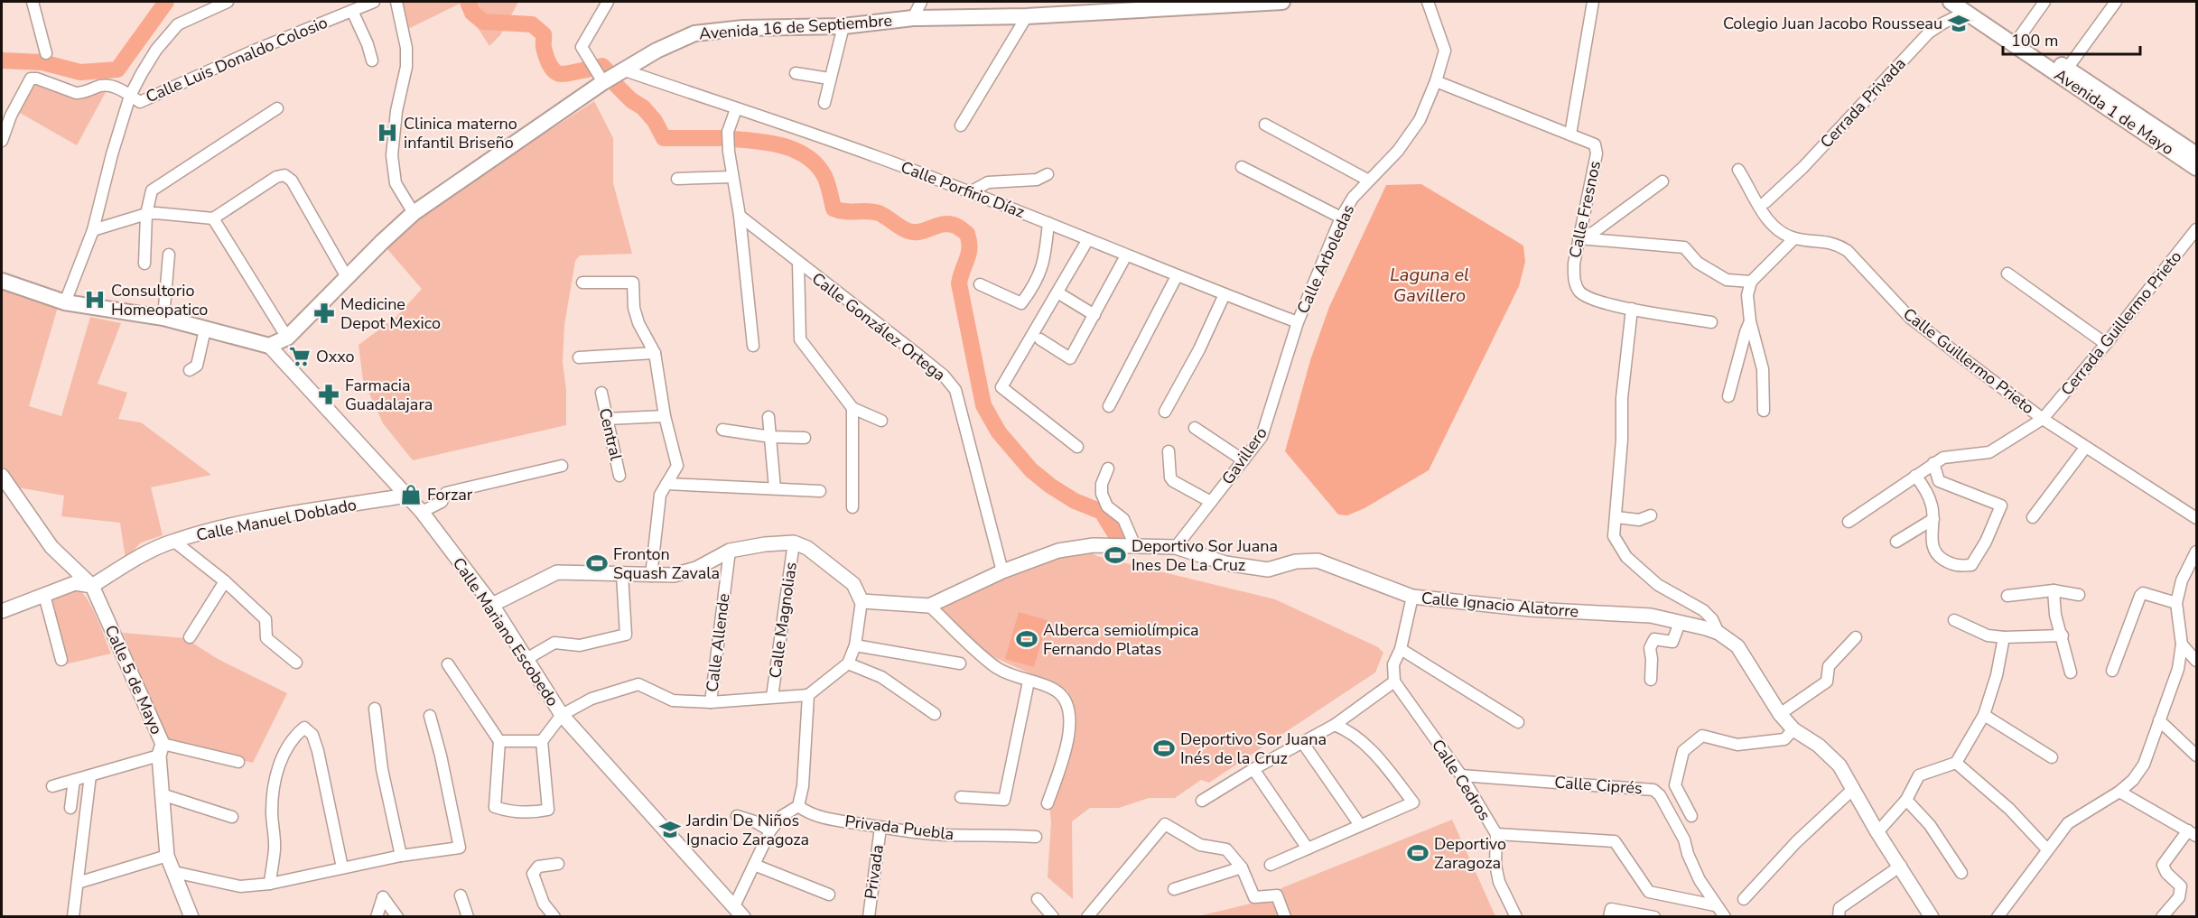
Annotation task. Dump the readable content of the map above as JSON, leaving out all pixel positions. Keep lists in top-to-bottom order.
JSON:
{
  "streets": {
    "main road": ["Avenida 16 de Septiembre", "Avenida 1 de Mayo"],
    "street": [
      "Calle Luis Donaldo Colosio",
      "Cerrada Privada",
      "Calle Porfirio Díaz",
      "Calle Fresnos",
      "Calle Arboledas",
      "Cerrada Guillermo Prieto",
      "Calle González Ortega",
      "Calle Guillermo Prieto",
      "Central",
      "Gavillero",
      "Calle Manuel Doblado",
      "Calle Ignacio Alatorre",
      "Calle Magnolias",
      "Calle Mariano Escobedo",
      "Calle Allende",
      "Calle 5 de Mayo",
      "Calle Cedros",
      "Calle Ciprés",
      "Privada Puebla",
      "Privada"
    ]
  },
  "crossings": [
    ["Avenida 16 de Septiembre", "Calle Porfirio Díaz"],
    ["Avenida 16 de Septiembre", "Calle Mariano Escobedo"],
    ["Cerrada Privada", "Avenida 1 de Mayo"],
    ["Calle Porfirio Díaz", "Calle Arboledas"],
    ["Calle Porfirio Díaz", "Gavillero"],
    ["Calle Fresnos", "Calle Arboledas"],
    ["Calle Arboledas", "Gavillero"],
    ["Cerrada Guillermo Prieto", "Calle Guillermo Prieto"],
    ["Calle González Ortega", "Calle Ignacio Alatorre"],
    ["Gavillero", "Calle Ignacio Alatorre"],
    ["Calle Manuel Doblado", "Calle Mariano Escobedo"],
    ["Calle Manuel Doblado", "Calle 5 de Mayo"],
    ["Calle Cedros", "Calle Ciprés"],
    ["Privada Puebla", "Privada"]
  ],
  "water": ["Laguna el Gavillero"],
  "places": {
    "school or university": ["Colegio Juan Jacobo Rousseau", "Jardin De Niños Ignacio Zaragoza"],
    "hospital": ["Clinica materno infantil Briseño", "Consultorio Homeopatico"],
    "pharmacy": ["Medicine Depot Mexico", "Farmacia Guadalajara"],
    "supermarket": ["Oxxo"],
    "shop": ["Forzar"],
    "sports": [
      "Deportivo Sor Juana Ines De La Cruz",
      "Fronton Squash Zavala",
      "Alberca semiolímpica Fernando Platas",
      "Deportivo Sor Juana Inés de la Cruz",
      "Deportivo Zaragoza"
    ]
  },
  "scale_bar": "100 m"
}
